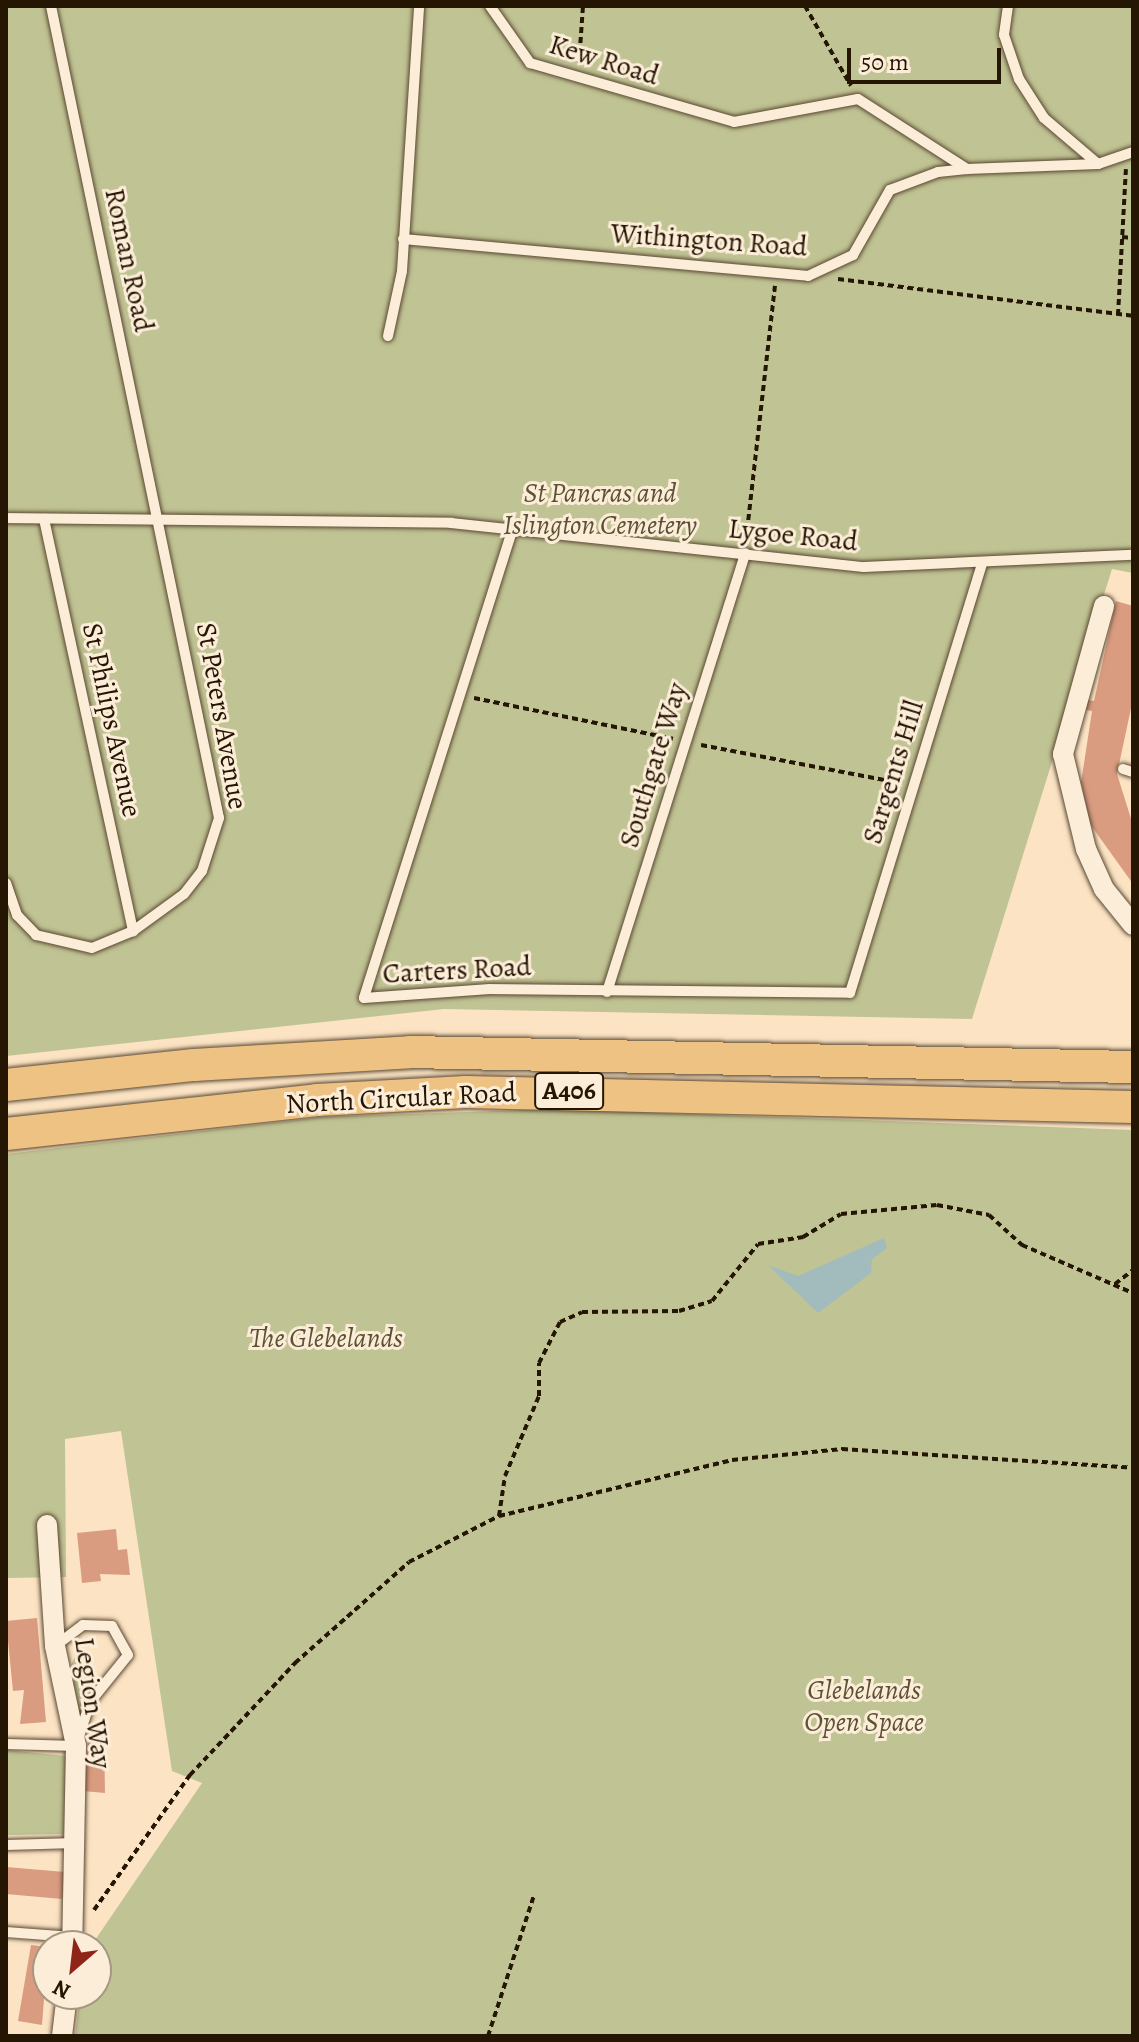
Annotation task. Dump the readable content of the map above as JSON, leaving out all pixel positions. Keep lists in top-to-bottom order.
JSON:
{
  "streets": {
    "highway": ["A406", "North Circular Road"],
    "street": ["Legion Way"],
    "lane": [
      "Kew Road",
      "Withington Road",
      "Roman Road",
      "Lygoe Road",
      "St Peters Avenue",
      "St Philips Avenue",
      "Southgate Way",
      "Sargents Hill",
      "Carters Road"
    ]
  },
  "crossings": [
    ["Roman Road", "Lygoe Road"],
    ["Roman Road", "St Peters Avenue"],
    ["Lygoe Road", "St Peters Avenue"],
    ["Lygoe Road", "St Philips Avenue"],
    ["Lygoe Road", "Southgate Way"],
    ["Lygoe Road", "Sargents Hill"],
    ["Lygoe Road", "Carters Road"],
    ["St Peters Avenue", "St Philips Avenue"],
    ["Southgate Way", "Carters Road"],
    ["Sargents Hill", "Carters Road"]
  ],
  "parks": ["St Pancras and Islington Cemetery", "The Glebelands", "Glebelands Open Space"],
  "scale_bar": "50 m",
  "north": "bottom left"
}
